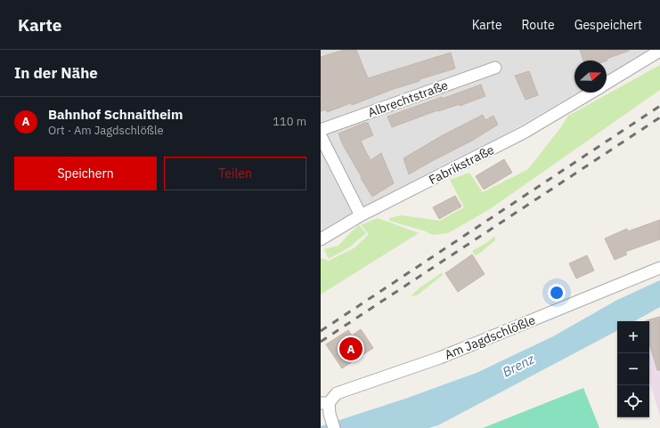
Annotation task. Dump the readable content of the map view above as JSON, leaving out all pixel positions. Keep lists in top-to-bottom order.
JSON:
{
  "streets": {
    "street": ["Albrechtstraße", "Fabrikstraße", "Am Jagdschlößle"]
  },
  "water": ["Brenz"],
  "north": "right",
  "page": {
    "header": "Karte",
    "nav": ["Karte", "Route", "Gespeichert"],
    "heading": "In der Nähe",
    "list": [
      {
        "mark": "A",
        "name": "Bahnhof Schnaitheim",
        "note": "Ort · Am Jagdschlößle",
        "value": "110 m"
      }
    ],
    "buttons": ["Speichern", "Teilen"],
    "map_buttons": ["+", "−"],
    "pins": "A"
  }
}
